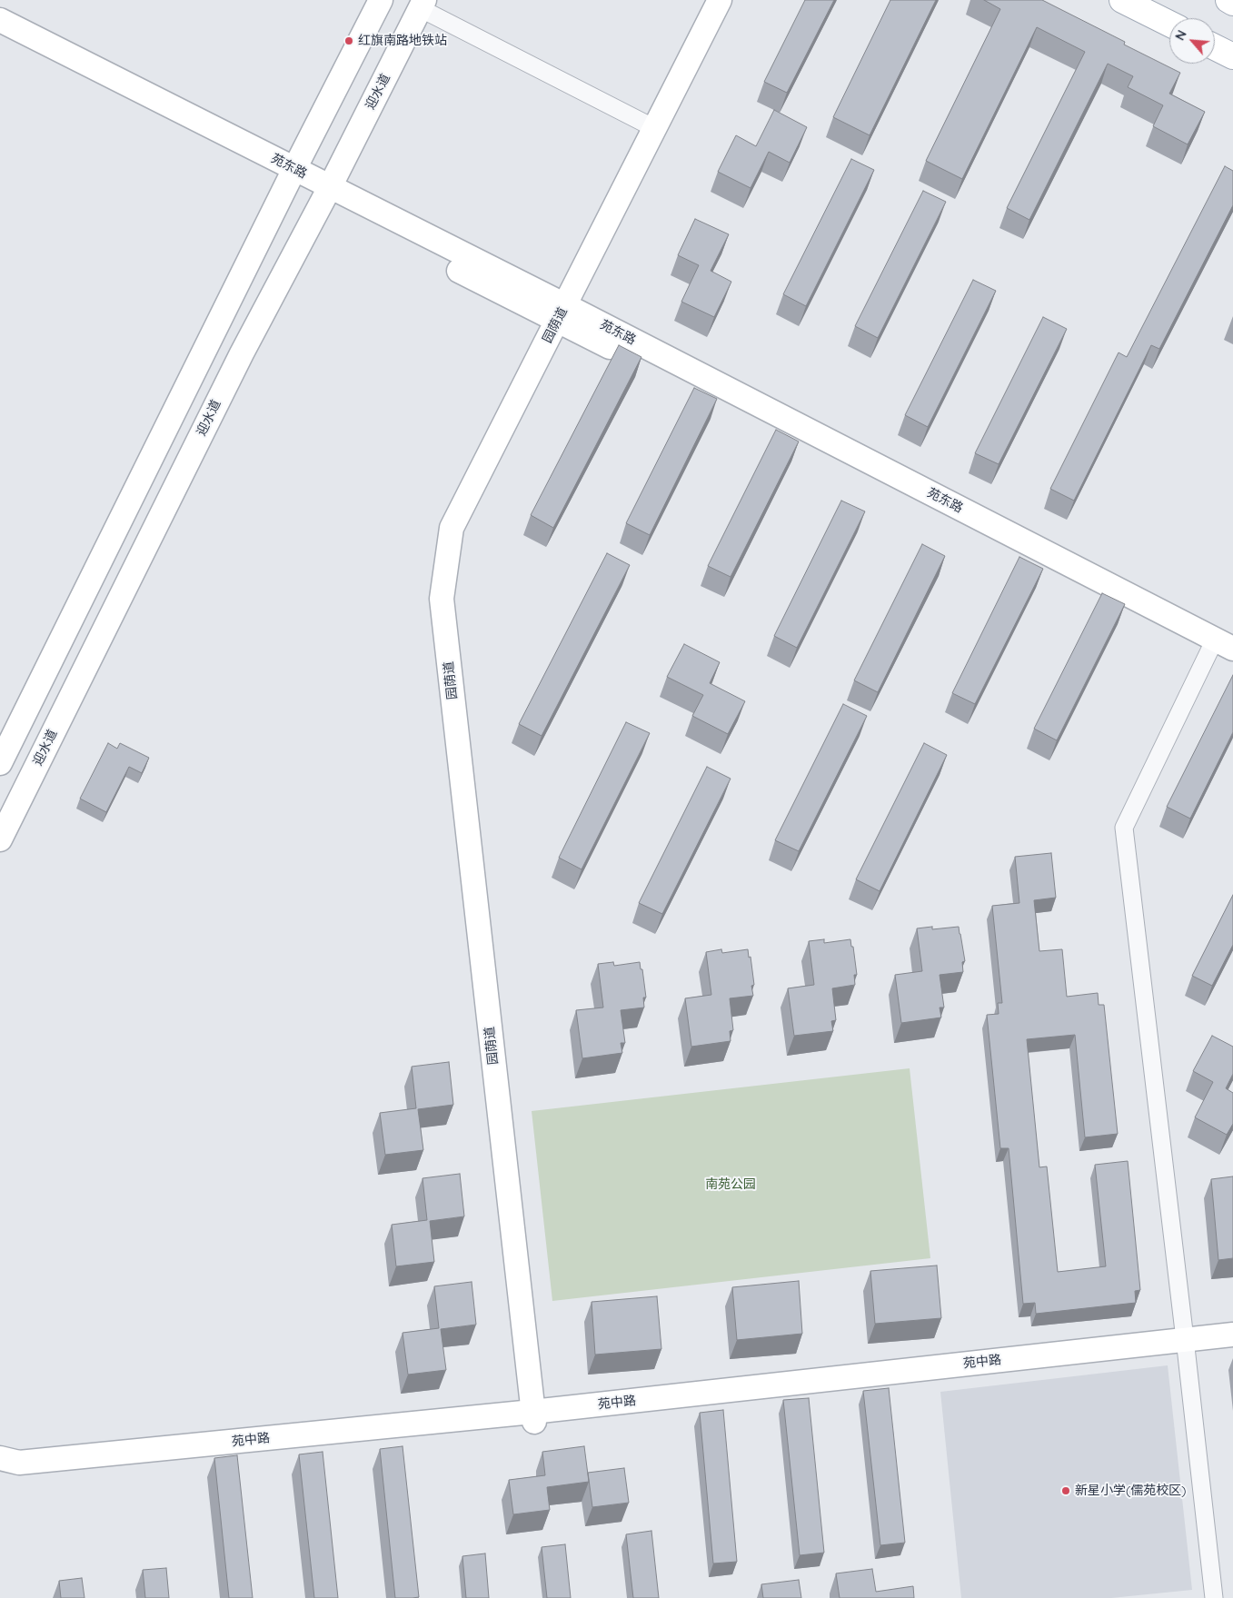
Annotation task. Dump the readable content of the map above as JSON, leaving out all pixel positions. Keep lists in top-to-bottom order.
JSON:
{
  "streets": {
    "street": [
      "迎水道",
      "苑东路",
      "园荫道",
      "苑中路"
    ]
  },
  "crossings": [
    ["迎水道", "苑东路"],
    ["苑东路", "园荫道"],
    ["园荫道", "苑中路"]
  ],
  "parks": ["南苑公园"],
  "places": ["红旗南路地铁站", "新星小学(儒苑校区)"],
  "north": "top left"
}
